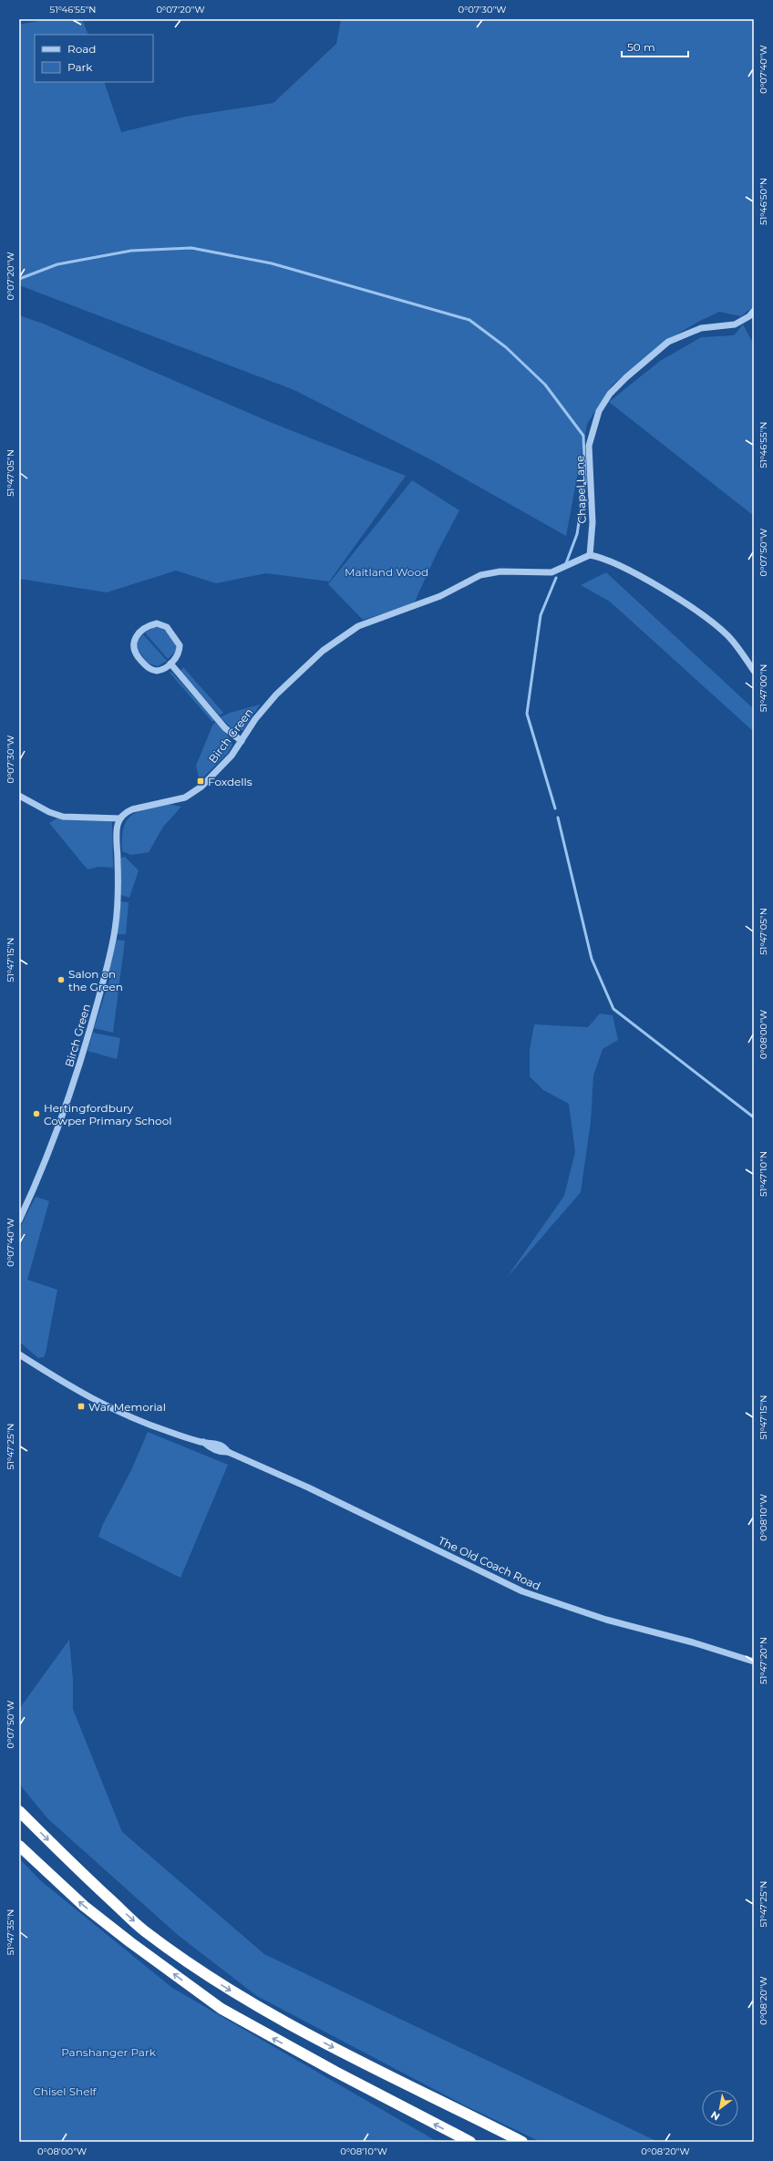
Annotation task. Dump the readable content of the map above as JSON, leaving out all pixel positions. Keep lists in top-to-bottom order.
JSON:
{
  "streets": {
    "street": ["Chapel Lane", "Birch Green", "The Old Coach Road"]
  },
  "crossings": [
    ["Chapel Lane", "Birch Green"]
  ],
  "parks": ["Maitland Wood", "Panshanger Park", "Chisel Shelf"],
  "places": {
    "transit": ["Foxdells", "War Memorial"],
    "other": ["Salon on the Green", "Hertingfordbury Cowper Primary School"]
  },
  "legend": ["Road", "Park"],
  "scale_bar": "50 m",
  "north": "bottom left",
  "coordinates": [
    "51°46'55\"N",
    "0°07'20\"W",
    "0°07'30\"W",
    "0°07'40\"W",
    "51°46'50\"N",
    "51°47'05\"N",
    "0°07'50\"W",
    "51°47'00\"N",
    "51°47'15\"N",
    "0°08'00\"W",
    "51°47'10\"N",
    "51°47'25\"N",
    "0°08'10\"W",
    "51°47'20\"N",
    "51°47'35\"N",
    "0°08'20\"W"
  ]
}
